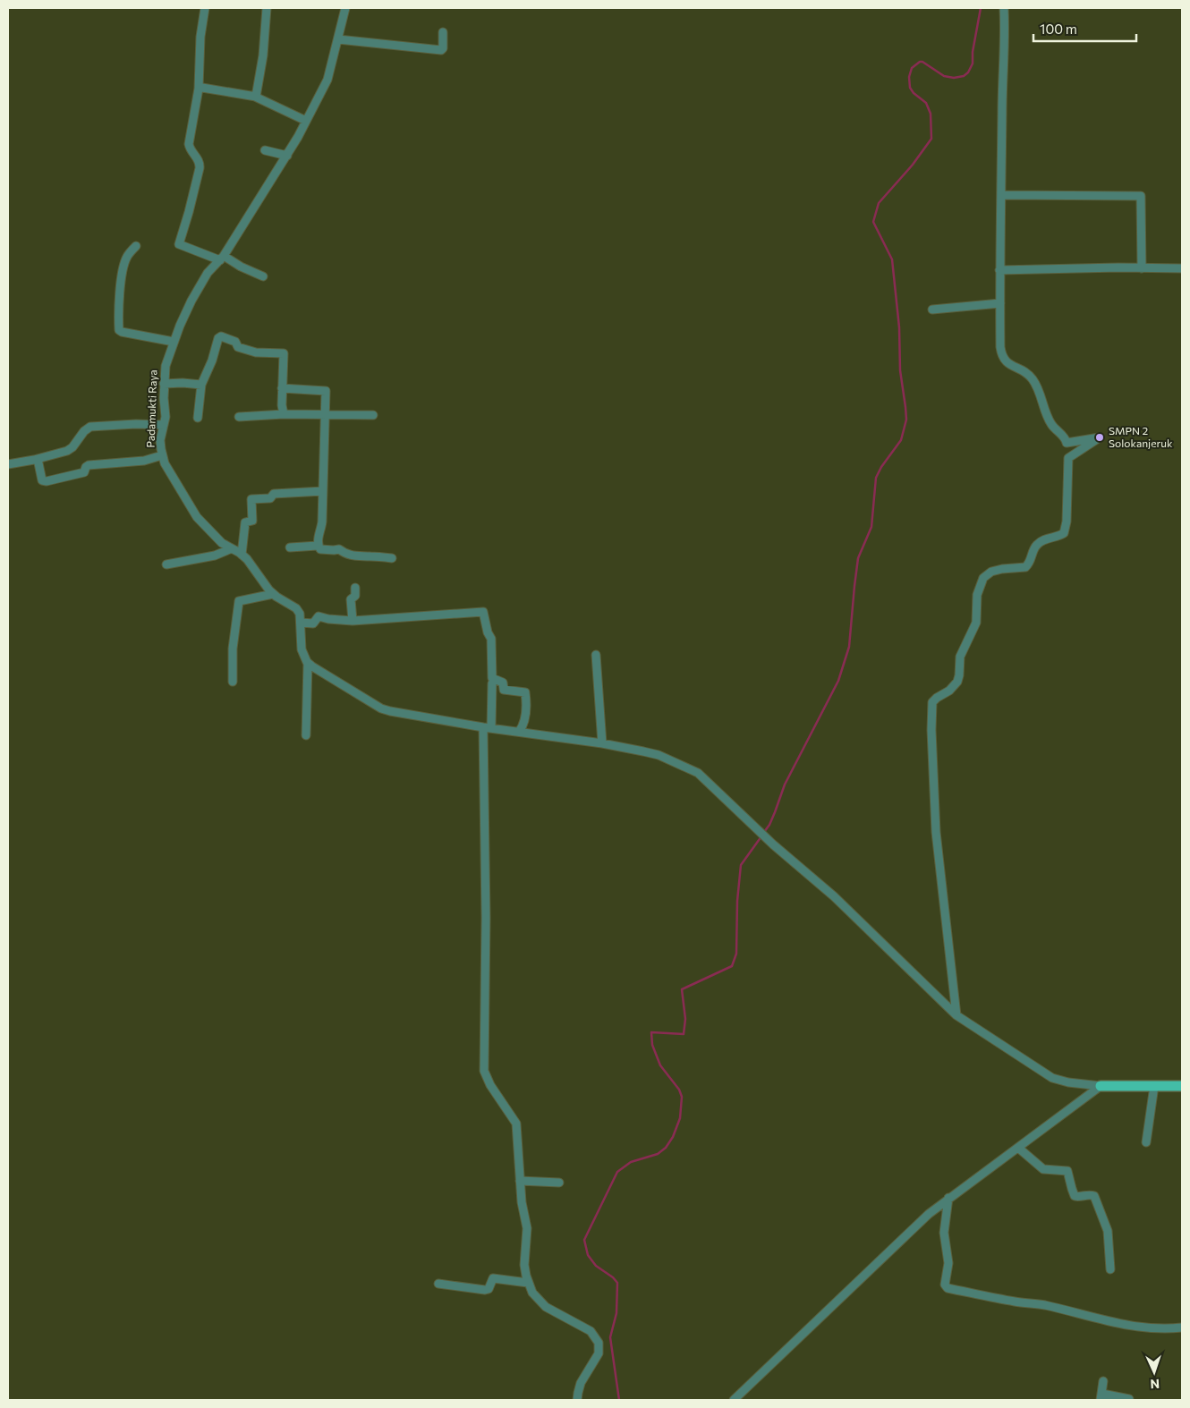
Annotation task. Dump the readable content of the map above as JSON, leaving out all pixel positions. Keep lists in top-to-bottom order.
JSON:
{
  "streets": {
    "street": ["Padamukti Raya"]
  },
  "places": ["SMPN 2 Solokanjeruk"],
  "scale_bar": "100 m",
  "north": "bottom"
}
